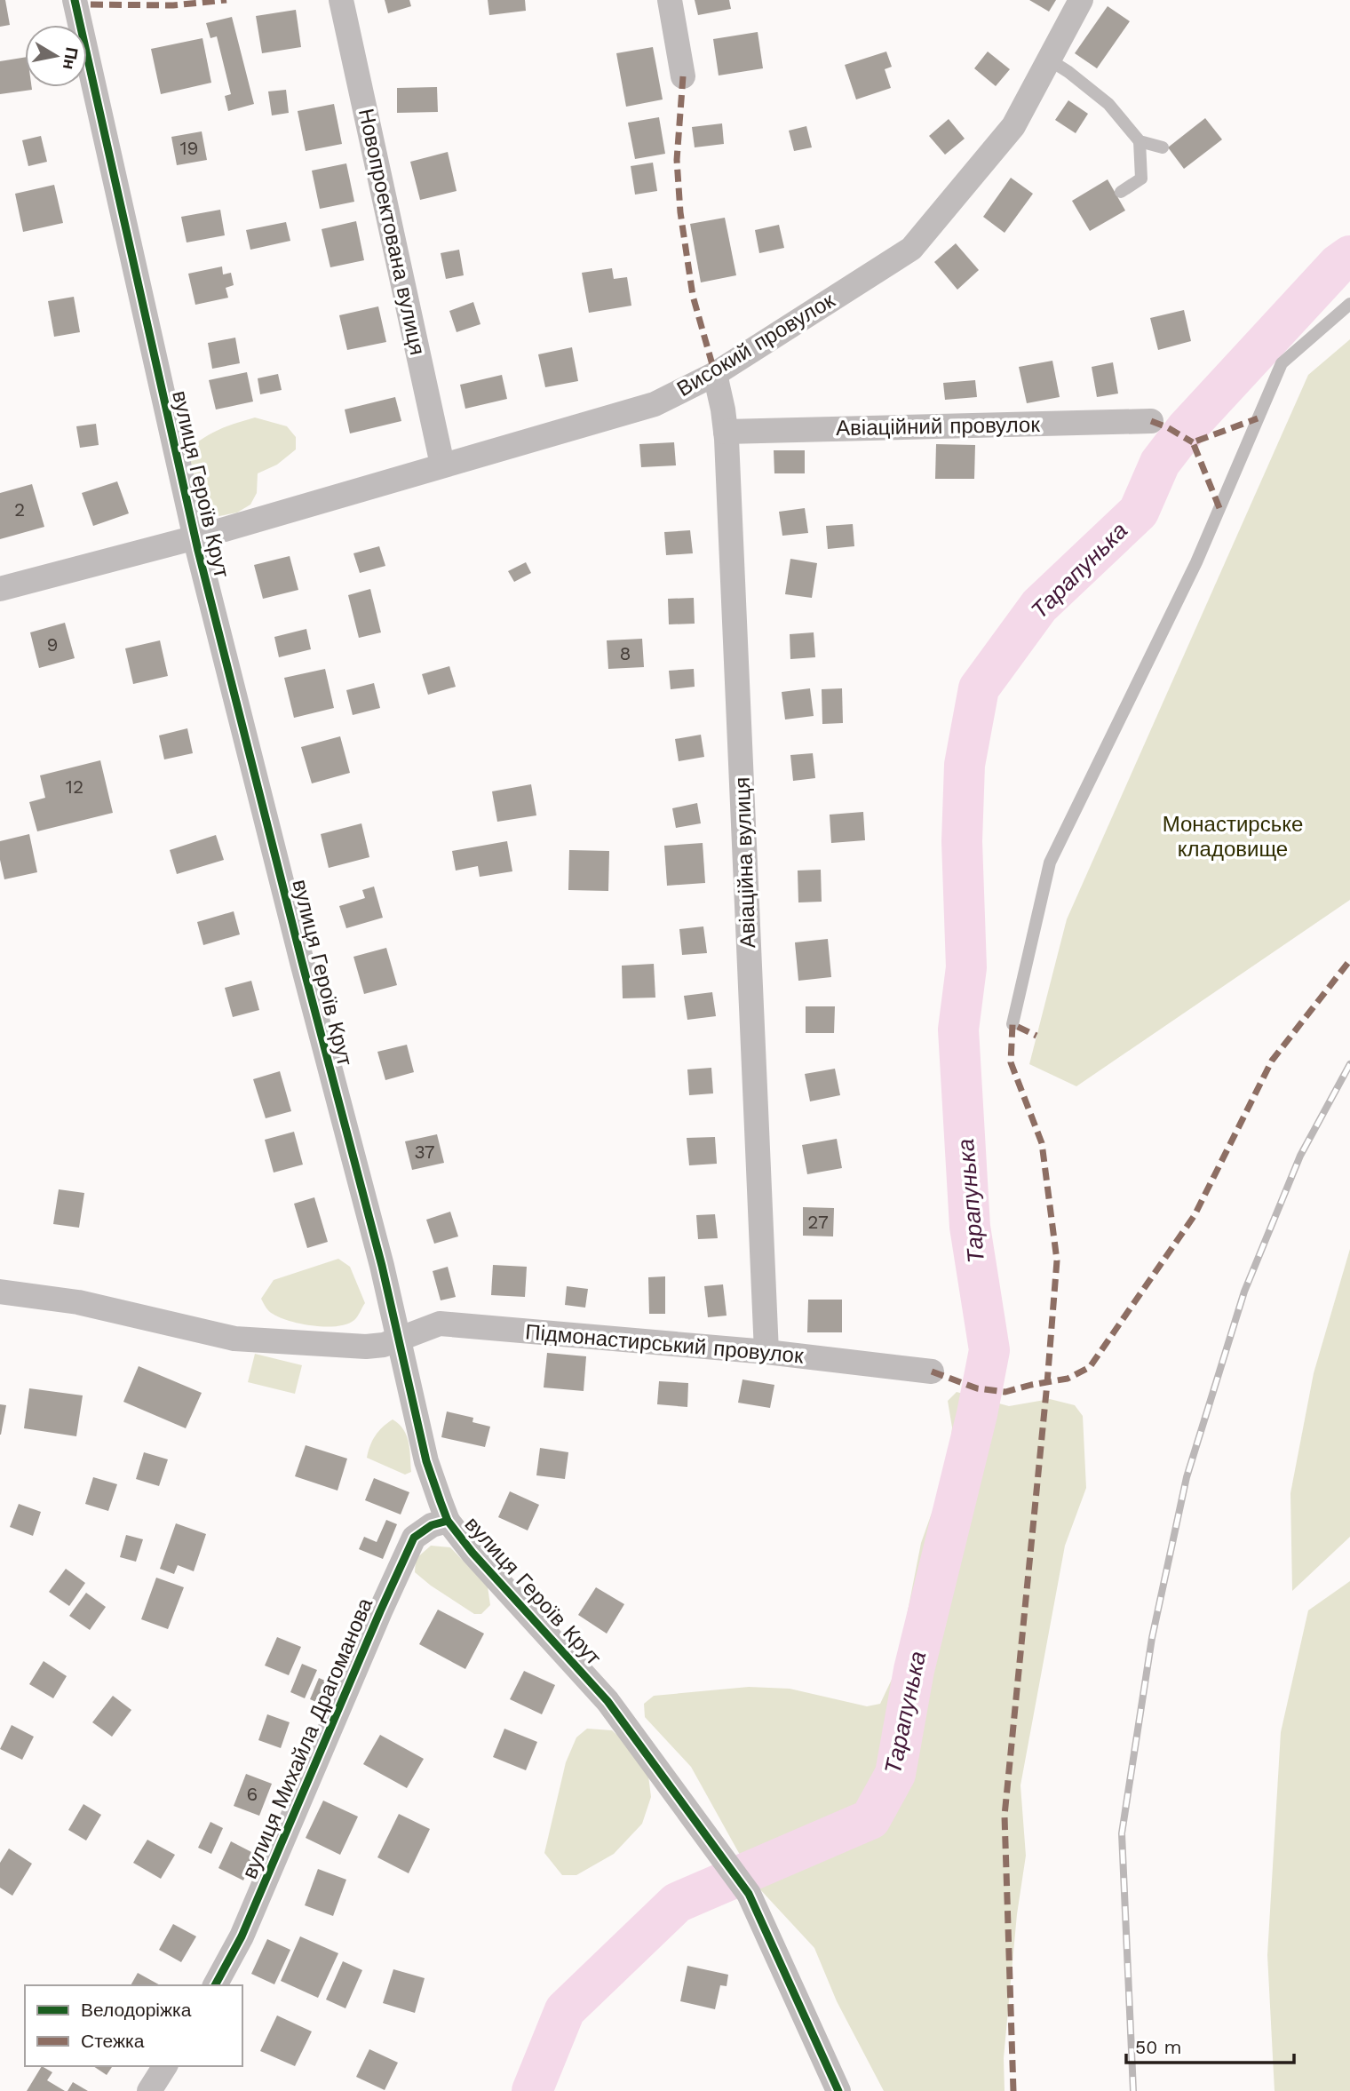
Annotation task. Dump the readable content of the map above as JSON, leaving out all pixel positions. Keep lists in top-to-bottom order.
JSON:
{
  "streets": {
    "street": [
      "Новопроектована вулиця",
      "Високий провулок",
      "Авіаційний провулок",
      "вулиця Героїв Крут",
      "Авіаційна вулиця",
      "Підмонастирський провулок",
      "вулиця Михайла Драгоманова"
    ]
  },
  "crossings": [
    ["Новопроектована вулиця", "Високий провулок"],
    ["Високий провулок", "вулиця Героїв Крут"],
    ["Високий провулок", "Авіаційна вулиця"],
    ["Авіаційний провулок", "Авіаційна вулиця"],
    ["вулиця Героїв Крут", "Підмонастирський провулок"],
    ["вулиця Героїв Крут", "вулиця Михайла Драгоманова"],
    ["Авіаційна вулиця", "Підмонастирський провулок"]
  ],
  "water": ["Тарапунька"],
  "parks": ["Монастирське кладовище"],
  "house_numbers": [
    "19",
    "2",
    "9",
    "8",
    "12",
    "37",
    "27",
    "6"
  ],
  "legend": ["Велодоріжка", "Стежка"],
  "scale_bar": "50 m",
  "north": "right"
}
